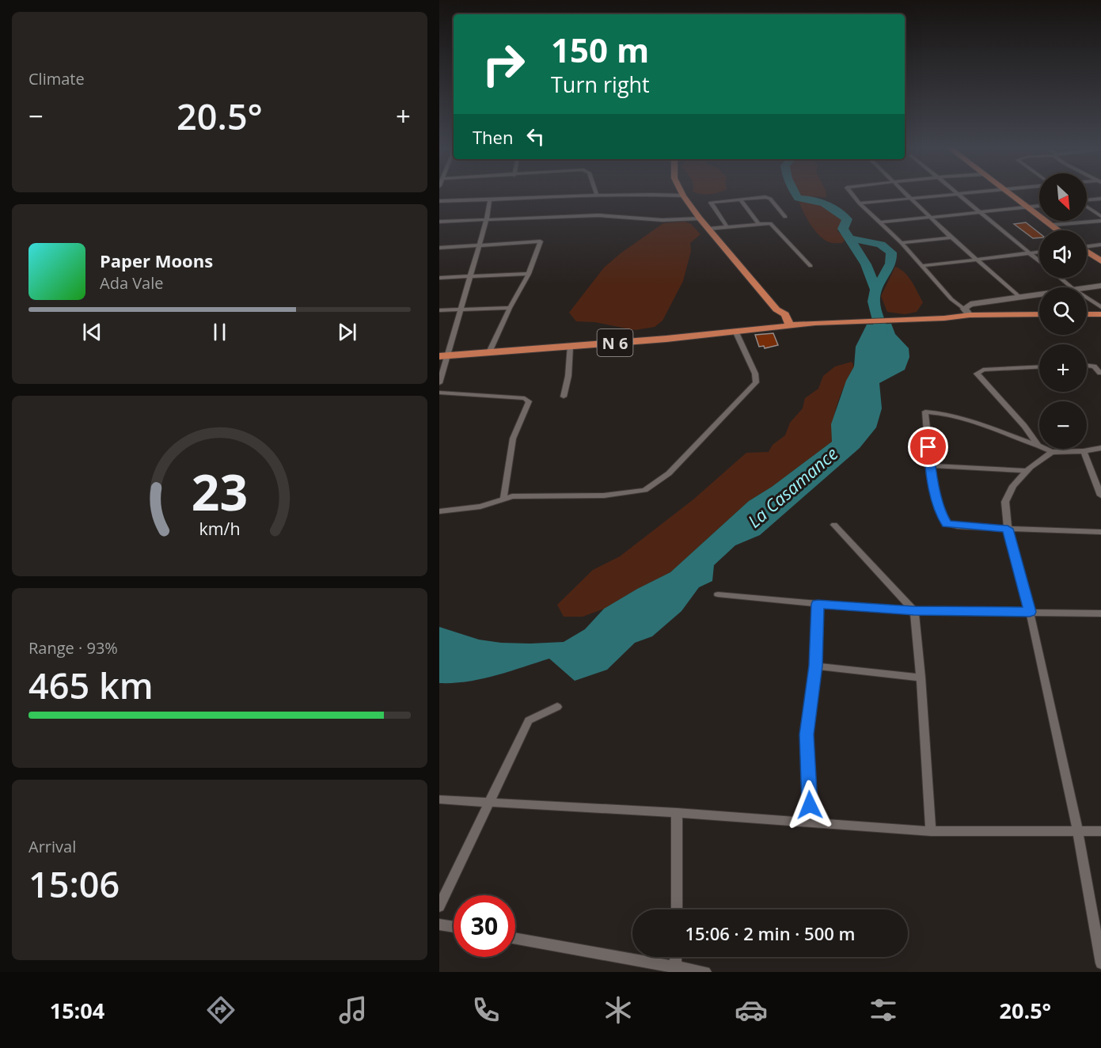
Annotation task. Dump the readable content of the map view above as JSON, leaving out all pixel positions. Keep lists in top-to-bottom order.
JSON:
{
  "streets": {
    "main road": ["N 6"]
  },
  "water": ["La Casamance"],
  "north": "bottom right",
  "page": {
    "tile": [
      "Climate",
      ["Range · 93%", "465 km"],
      ["Arrival", "15:06"]
    ],
    "turn": ["150 m", "Turn right"],
    "heat": ["−", "20.5°", "+"],
    "then": "Then",
    "map_buttons": ["+", "−"],
    "song": ["Paper Moons", "Ada Vale"],
    "limit": "30",
    "trip": "15:06 · 2 min · 500 m",
    "tabs": ["15:04", "20.5°"],
    "gauge": ["23", "km/h"]
  }
}
